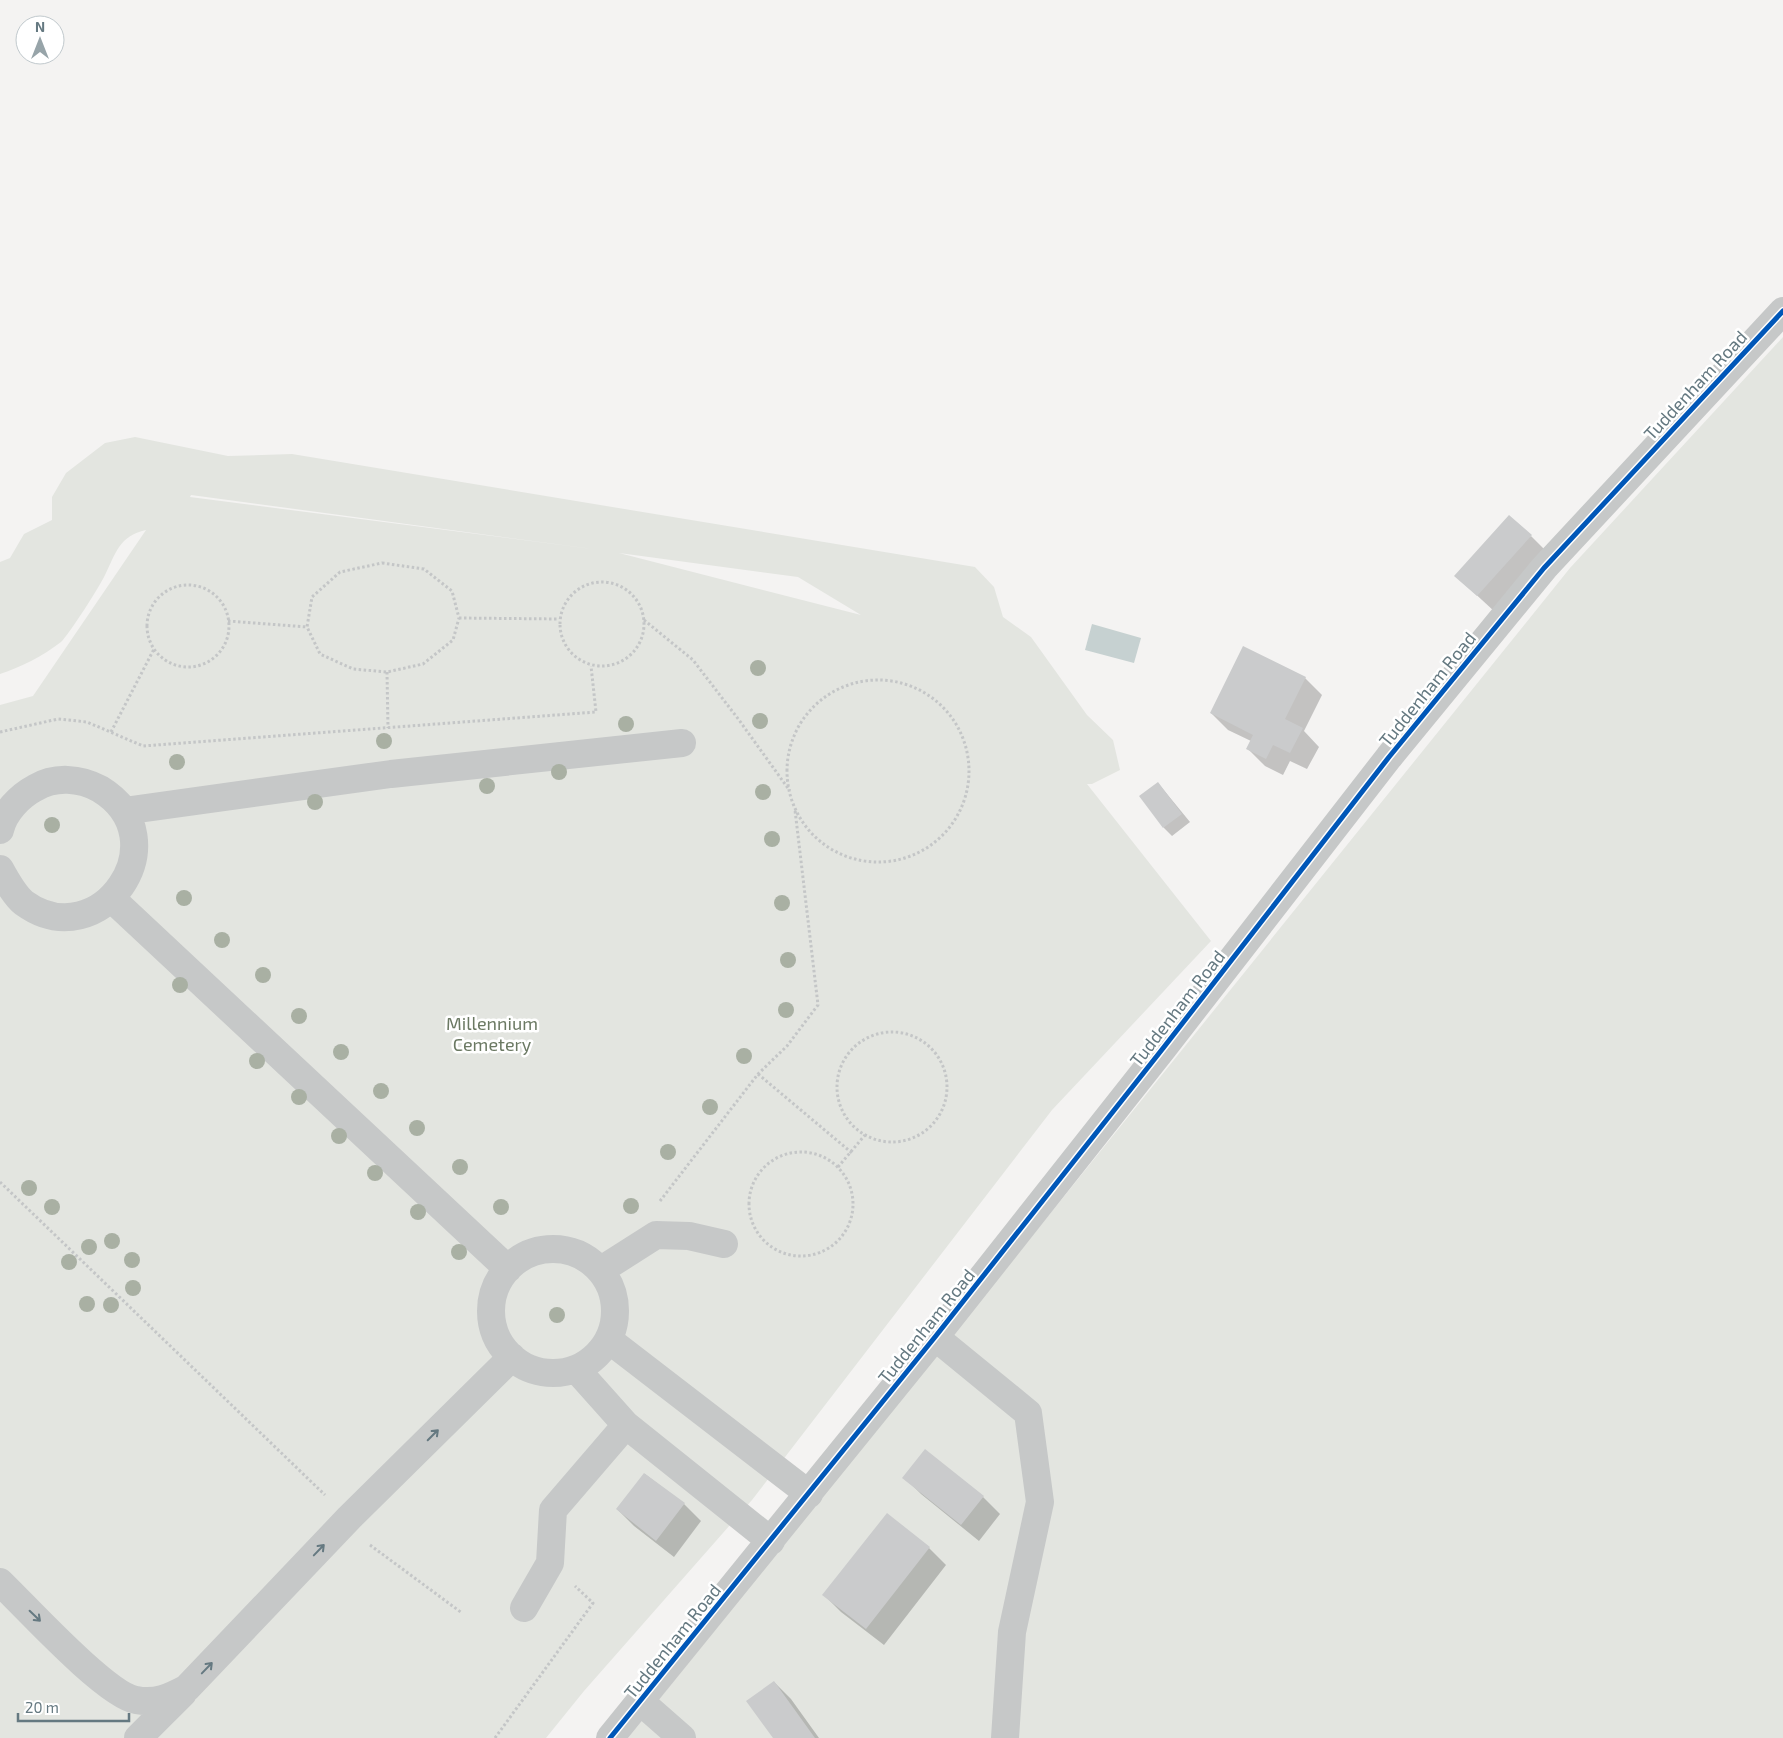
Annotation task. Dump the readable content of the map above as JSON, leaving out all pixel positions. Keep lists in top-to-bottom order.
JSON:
{
  "streets": {
    "street": ["Tuddenham Road"]
  },
  "parks": ["Millennium Cemetery"],
  "scale_bar": "20 m",
  "north": "top"
}
